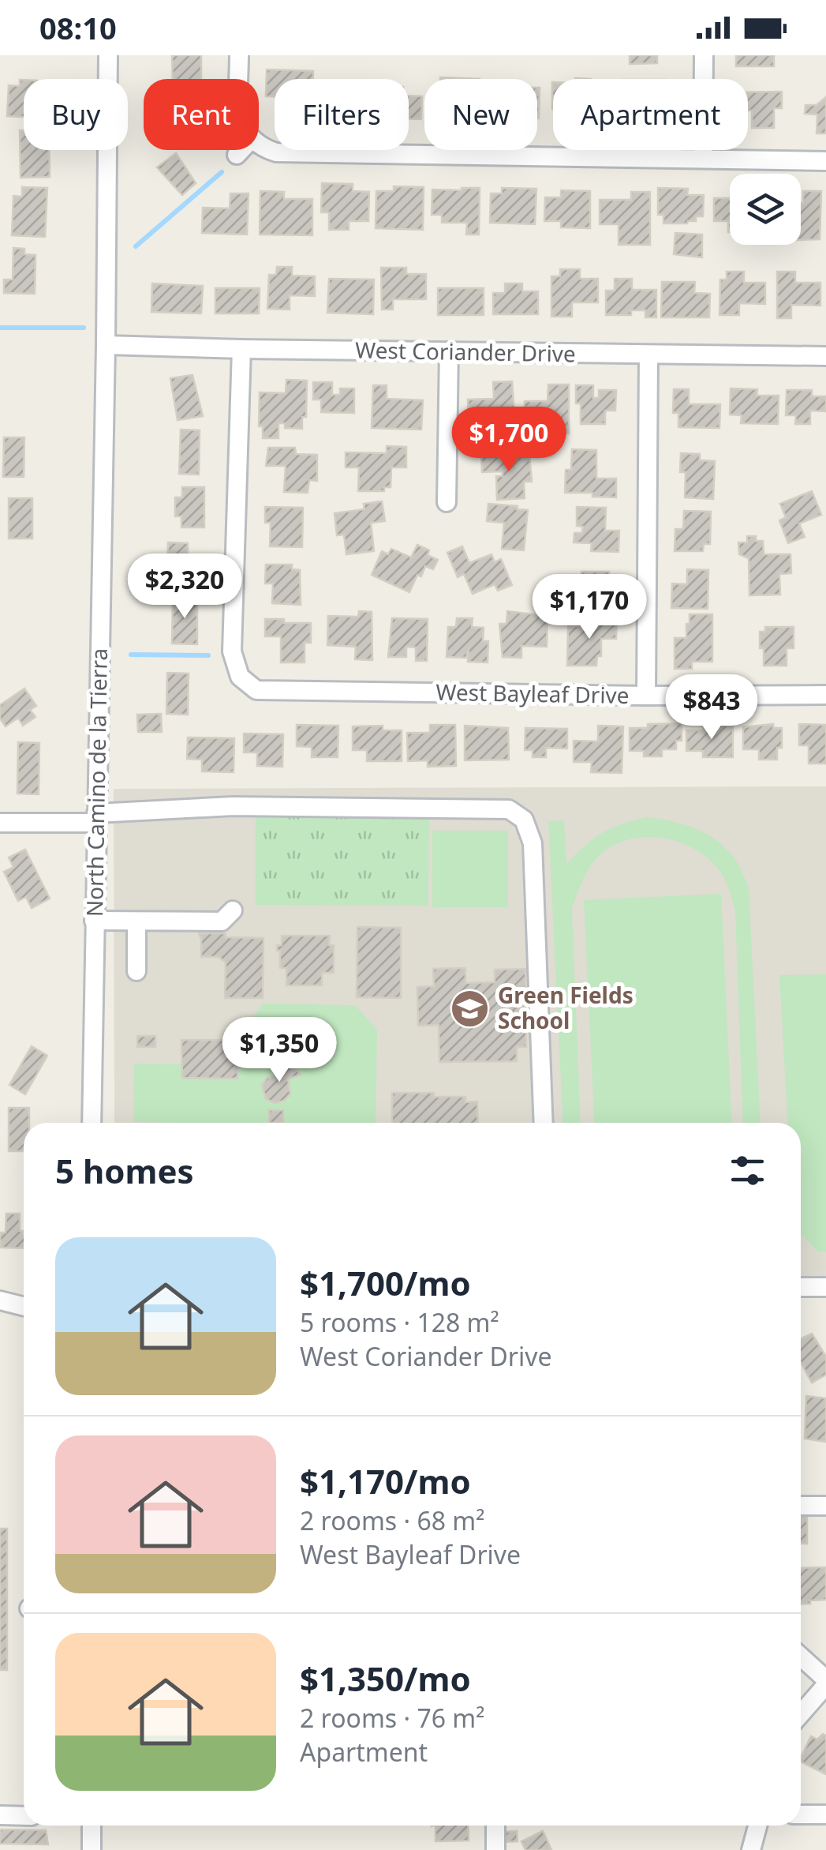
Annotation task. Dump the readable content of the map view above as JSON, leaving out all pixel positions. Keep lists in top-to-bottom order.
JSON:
{
  "streets": {
    "street": ["West Coriander Drive", "West Bayleaf Drive", "North Camino de la Tierra"]
  },
  "crossings": [
    ["West Coriander Drive", "West Bayleaf Drive"],
    ["West Coriander Drive", "North Camino de la Tierra"]
  ],
  "places": {
    "school or university": ["Green Fields School"]
  },
  "page": {
    "status": "08:10",
    "chip": [
      "Buy",
      "Rent",
      "Filters",
      "New",
      "Apartment"
    ],
    "price": [
      "$1,700",
      "$2,320",
      "$1,170",
      "$843",
      "$1,350"
    ],
    "heading": "5 homes",
    "list": [
      {
        "name": "$1,700/mo",
        "note": "5 rooms · 128 m² · West Coriander Drive"
      },
      {
        "name": "$1,170/mo",
        "note": "2 rooms · 68 m² · West Bayleaf Drive"
      },
      {
        "name": "$1,350/mo",
        "note": "2 rooms · 76 m² · Apartment"
      }
    ]
  }
}
